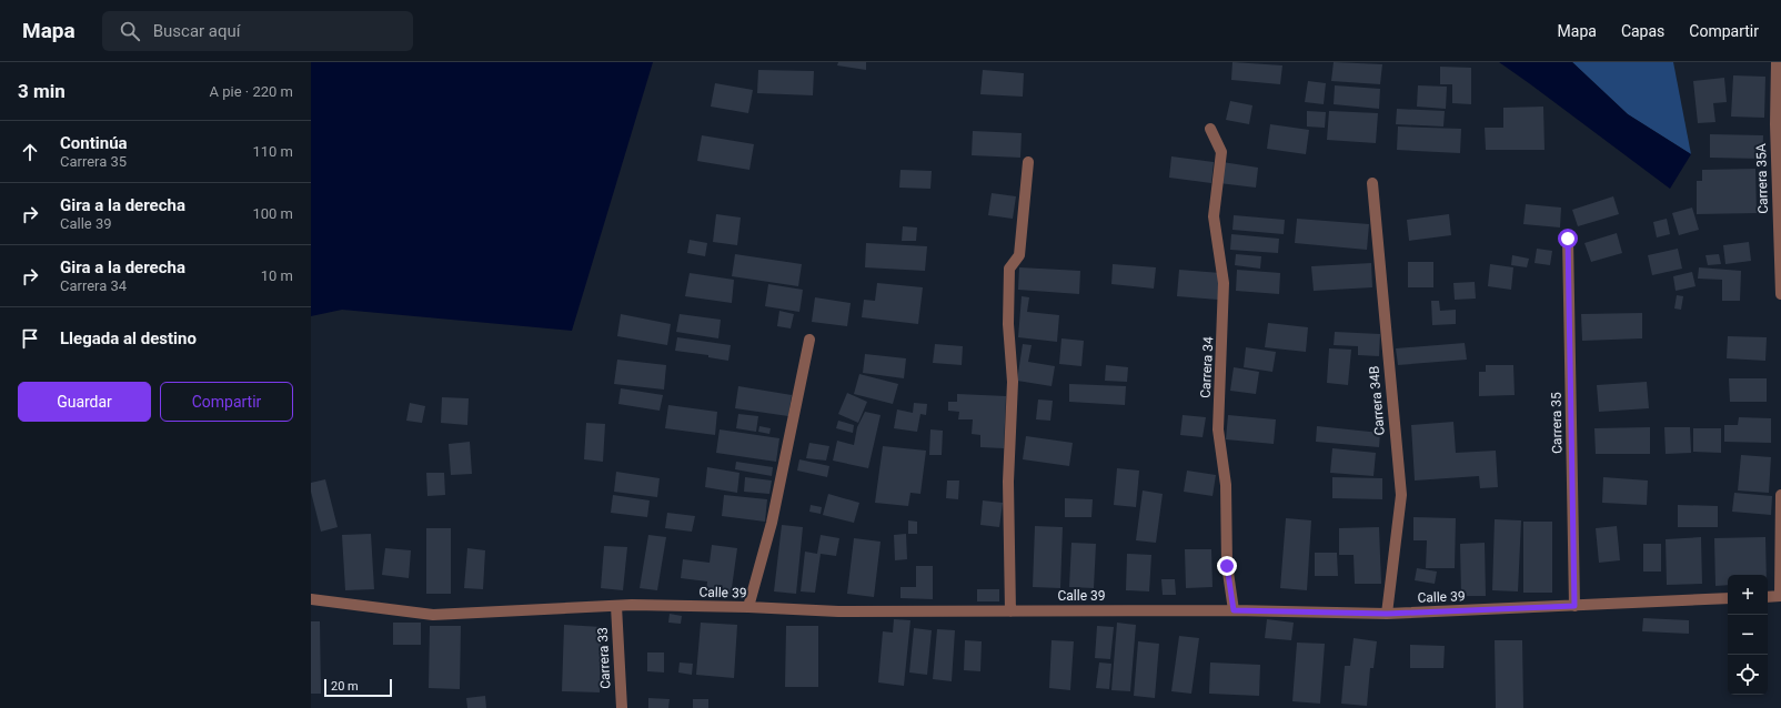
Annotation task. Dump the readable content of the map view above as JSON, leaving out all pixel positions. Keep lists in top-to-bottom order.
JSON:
{
  "streets": {
    "street": [
      "Carrera 35A",
      "Carrera 34",
      "Carrera 34B",
      "Carrera 35",
      "Calle 39",
      "Carrera 33"
    ]
  },
  "crossings": [
    ["Carrera 34", "Calle 39"],
    ["Carrera 34B", "Calle 39"],
    ["Carrera 35", "Calle 39"],
    ["Calle 39", "Carrera 33"]
  ],
  "scale_bar": "20 m",
  "page": {
    "header": "Mapa",
    "search": "Buscar aquí",
    "nav": ["Mapa", "Capas", "Compartir"],
    "heading": ["3 min", "A pie · 220 m"],
    "list": [
      ["Continúa", "Carrera 35", "110 m"],
      ["Gira a la derecha", "Calle 39", "100 m"],
      ["Gira a la derecha", "Carrera 34", "10 m"],
      "Llegada al destino"
    ],
    "buttons": ["Guardar", "Compartir"],
    "map_buttons": ["+", "−"],
    "scale": "20 m"
  }
}
